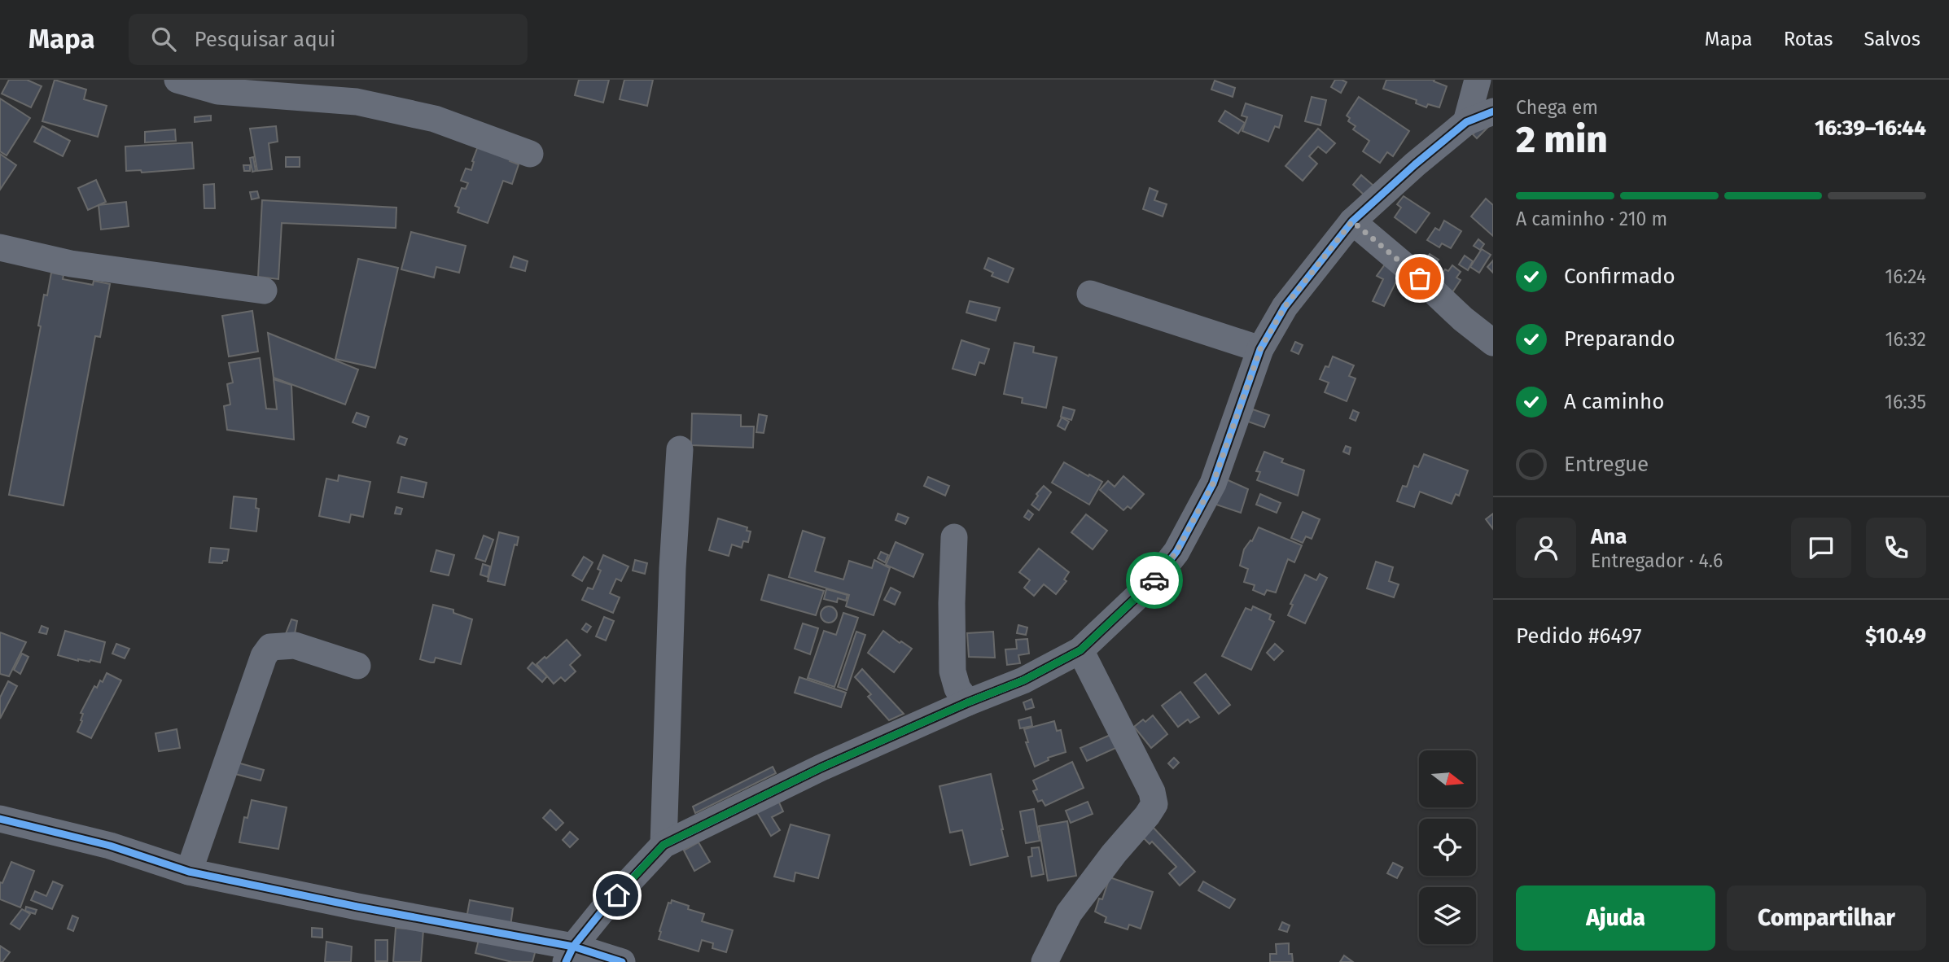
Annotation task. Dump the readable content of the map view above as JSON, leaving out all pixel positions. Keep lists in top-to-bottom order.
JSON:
{
  "north": "right",
  "page": {
    "header": "Mapa",
    "search": "Pesquisar aqui",
    "nav": ["Mapa", "Rotas", "Salvos"],
    "heading": ["2 min", "Chega em", "16:39–16:44"],
    "panel": [
      "Ana",
      "Entregador · 4.6",
      "Pedido #6497",
      "$10.49"
    ],
    "bar": "A caminho · 210 m",
    "list": [
      ["Confirmado", "16:24"],
      ["Preparando", "16:32"],
      ["A caminho", "16:35"],
      "Entregue"
    ],
    "buttons": ["Ajuda", "Compartilhar"]
  }
}
